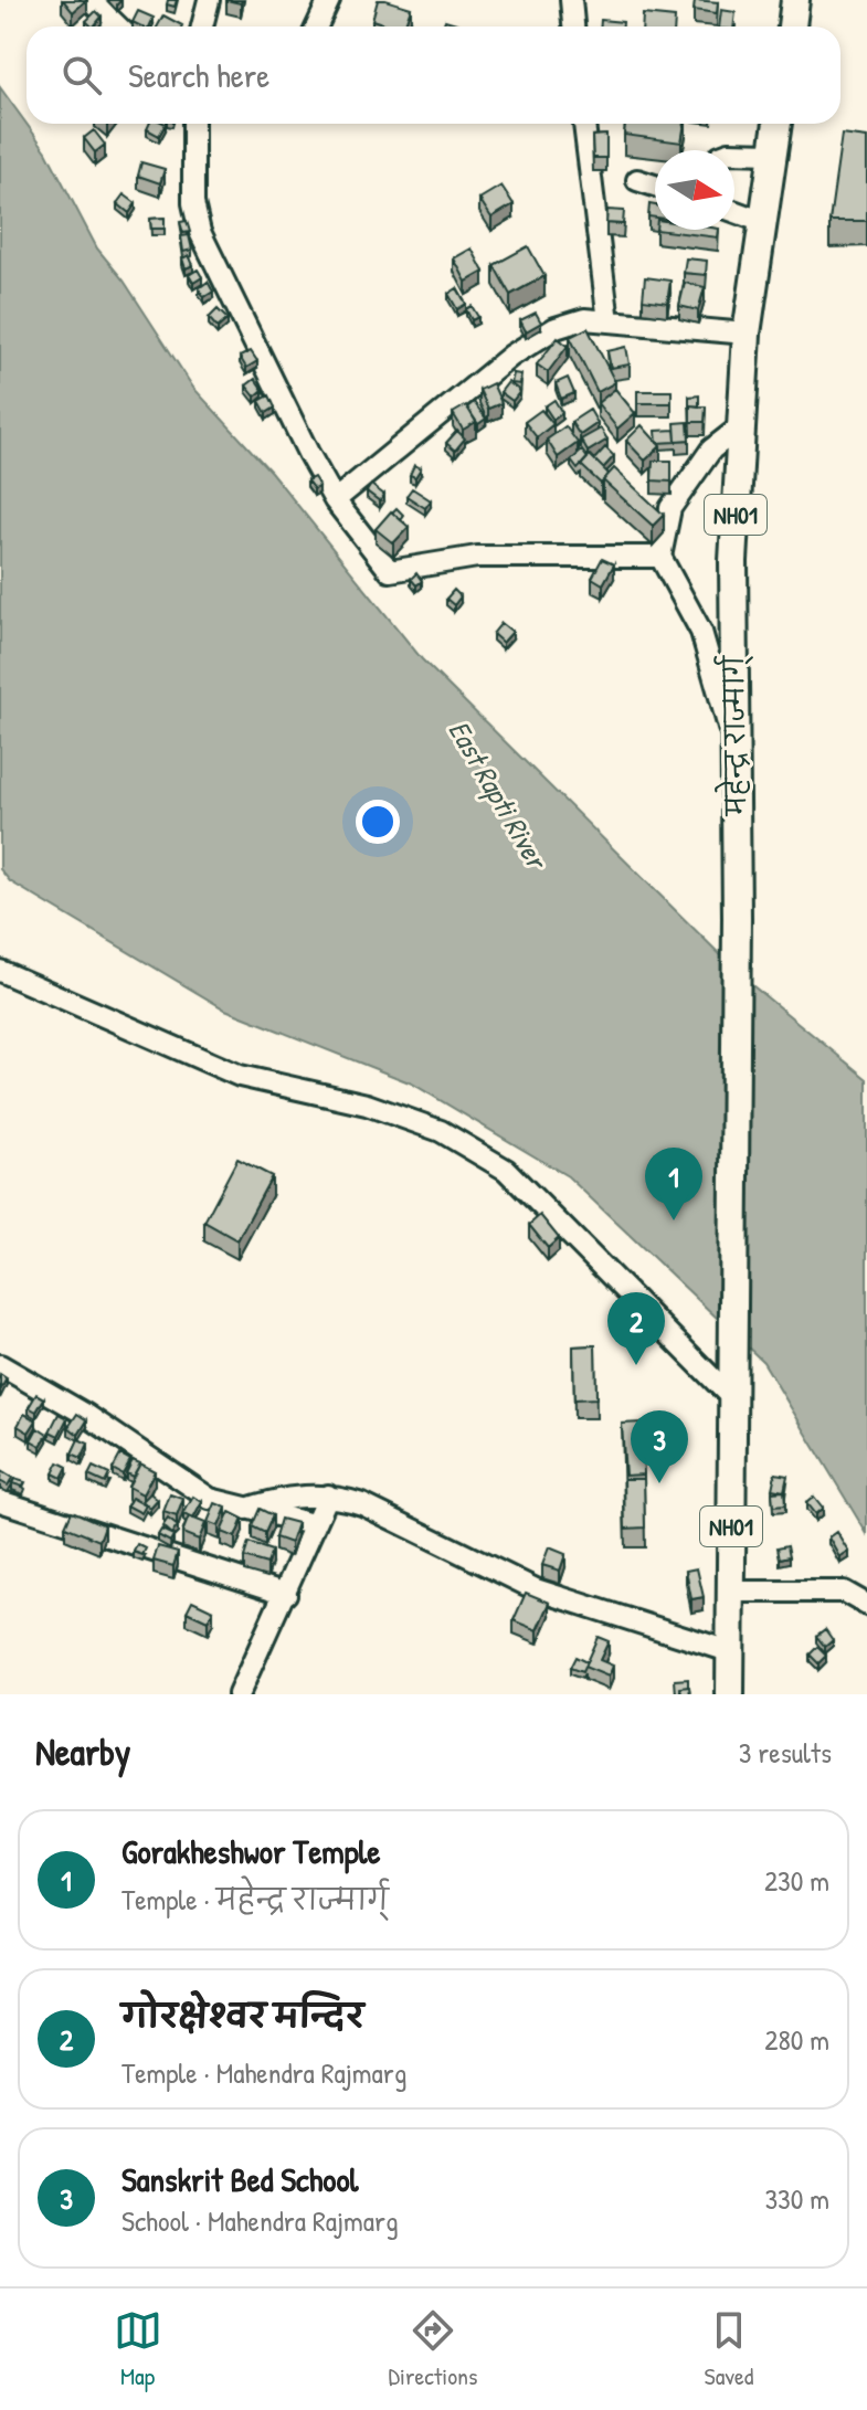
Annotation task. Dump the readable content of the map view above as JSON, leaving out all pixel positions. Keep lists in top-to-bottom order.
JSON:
{
  "streets": {
    "highway": ["NH01", "महेन्द्र राज्मार्ग्"]
  },
  "crossings": [
    ["NH01", "महेन्द्र राज्मार्ग्"]
  ],
  "water": ["East Rapti River"],
  "north": "right",
  "page": {
    "search": "Search here",
    "pins": ["1", "2", "3"],
    "heading": ["Nearby", "3 results"],
    "list": [
      {
        "mark": "1",
        "name": "Gorakheshwor Temple",
        "note": "Temple · महेन्द्र राज्मार्ग्",
        "value": "230 m"
      },
      {
        "mark": "2",
        "name": "गोरक्षेश्वर मन्दिर",
        "note": "Temple · Mahendra Rajmarg",
        "value": "280 m"
      },
      {
        "mark": "3",
        "name": "Sanskrit Bed School",
        "note": "School · Mahendra Rajmarg",
        "value": "330 m"
      }
    ],
    "nav": ["Map", "Directions", "Saved"]
  }
}
